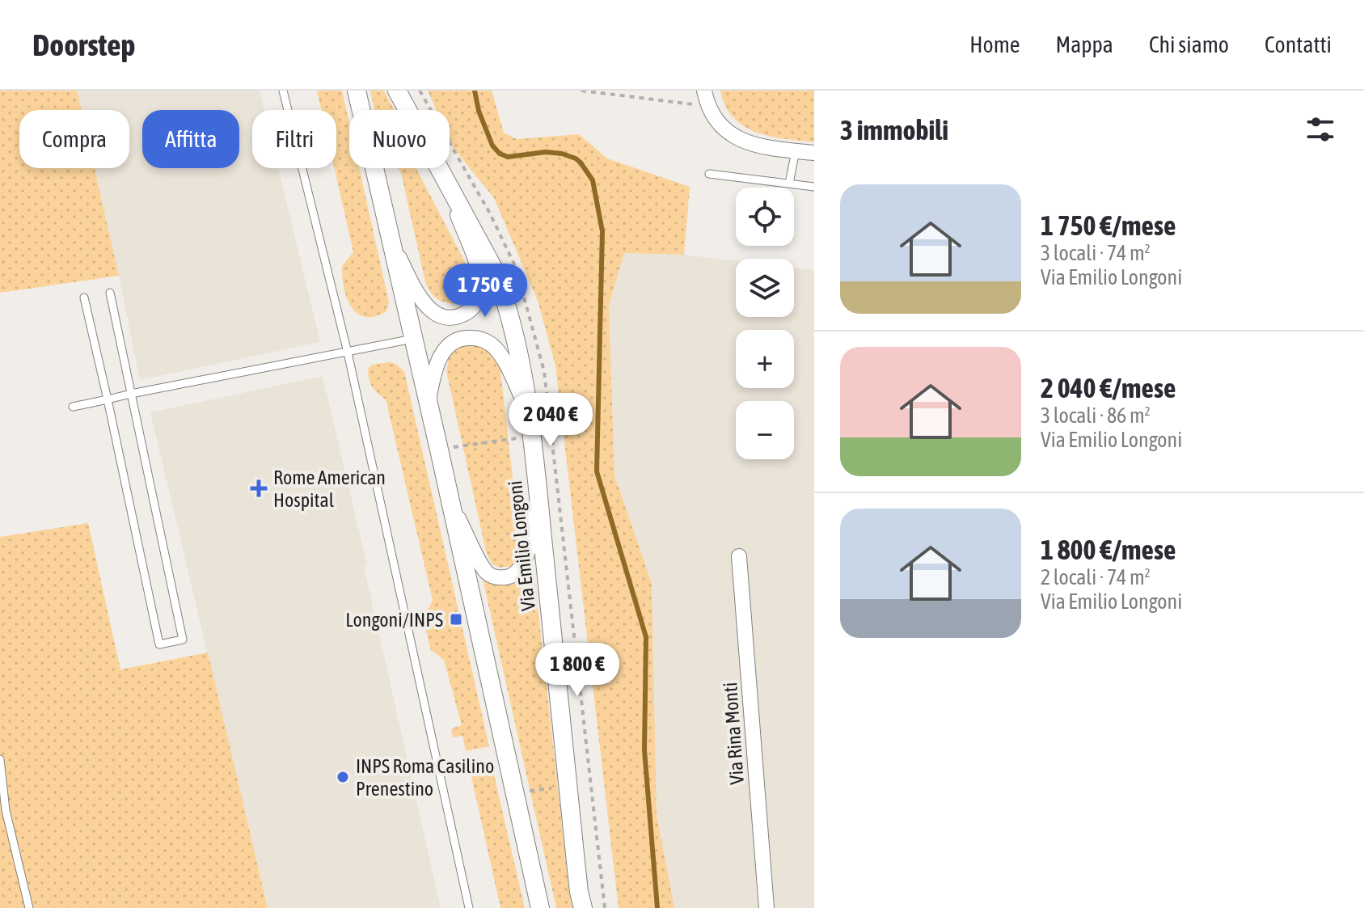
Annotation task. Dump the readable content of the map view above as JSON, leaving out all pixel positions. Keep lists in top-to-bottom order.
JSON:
{
  "streets": {
    "street": ["Via Emilio Longoni", "Via Rina Monti"]
  },
  "places": {
    "health": ["Rome American Hospital"],
    "transit": ["Longoni/INPS"],
    "other": ["INPS Roma Casilino Prenestino"]
  },
  "page": {
    "header": "Doorstep",
    "nav": [
      "Home",
      "Mappa",
      "Chi siamo",
      "Contatti"
    ],
    "heading": "3 immobili",
    "chip": [
      "Compra",
      "Affitta",
      "Filtri",
      "Nuovo"
    ],
    "list": [
      {
        "name": "1 750 €/mese",
        "note": "3 locali · 74 m² · Via Emilio Longoni"
      },
      {
        "name": "2 040 €/mese",
        "note": "3 locali · 86 m² · Via Emilio Longoni"
      },
      {
        "name": "1 800 €/mese",
        "note": "2 locali · 74 m² · Via Emilio Longoni"
      }
    ],
    "map_buttons": ["+", "−"],
    "price": ["1 750 €", "2 040 €", "1 800 €"]
  }
}
